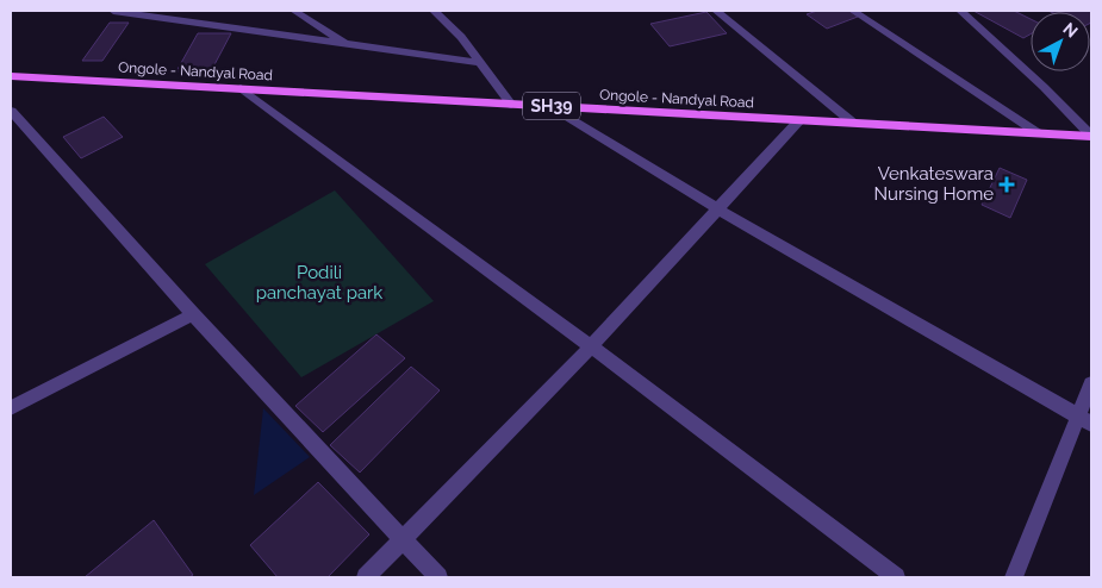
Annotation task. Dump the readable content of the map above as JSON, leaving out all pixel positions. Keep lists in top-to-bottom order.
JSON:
{
  "streets": {
    "main road": ["Ongole - Nandyal Road", "SH39"]
  },
  "parks": ["Podili panchayat park"],
  "places": {
    "health": ["Venkateswara Nursing Home"]
  },
  "north": "top right"
}
